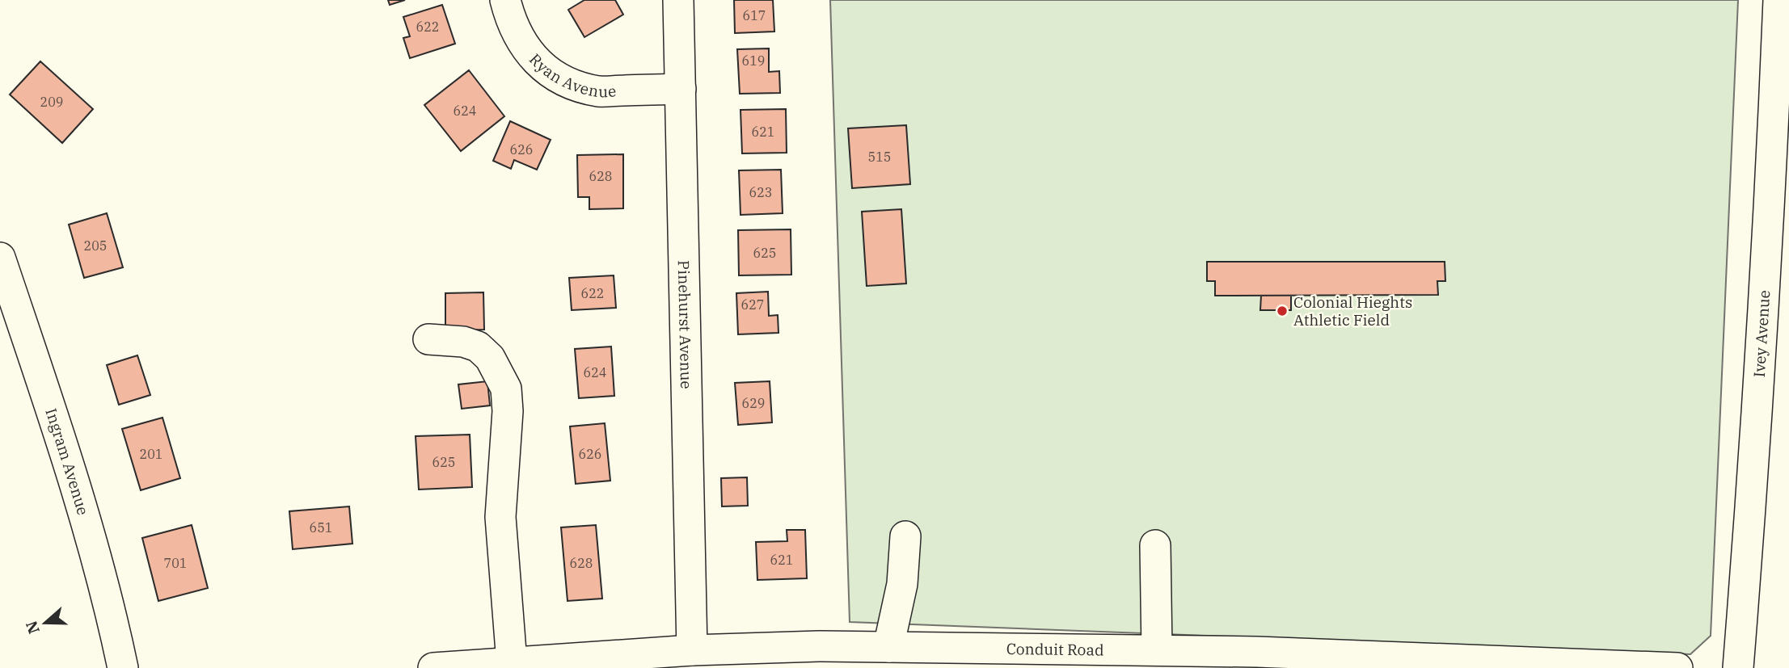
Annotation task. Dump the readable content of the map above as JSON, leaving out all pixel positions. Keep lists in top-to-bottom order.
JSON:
{
  "streets": {
    "street": [
      "Ryan Avenue",
      "Pinehurst Avenue",
      "Ivey Avenue",
      "Ingram Avenue",
      "Conduit Road"
    ]
  },
  "crossings": [
    ["Ryan Avenue", "Pinehurst Avenue"],
    ["Pinehurst Avenue", "Conduit Road"]
  ],
  "places": ["Colonial Hieghts Athletic Field"],
  "house_numbers": [
    "617",
    "622",
    "619",
    "209",
    "624",
    "621",
    "626",
    "515",
    "628",
    "623",
    "205",
    "625",
    "622",
    "627",
    "624",
    "629",
    "201",
    "626",
    "625",
    "651",
    "621",
    "701",
    "628"
  ],
  "north": "left"
}
